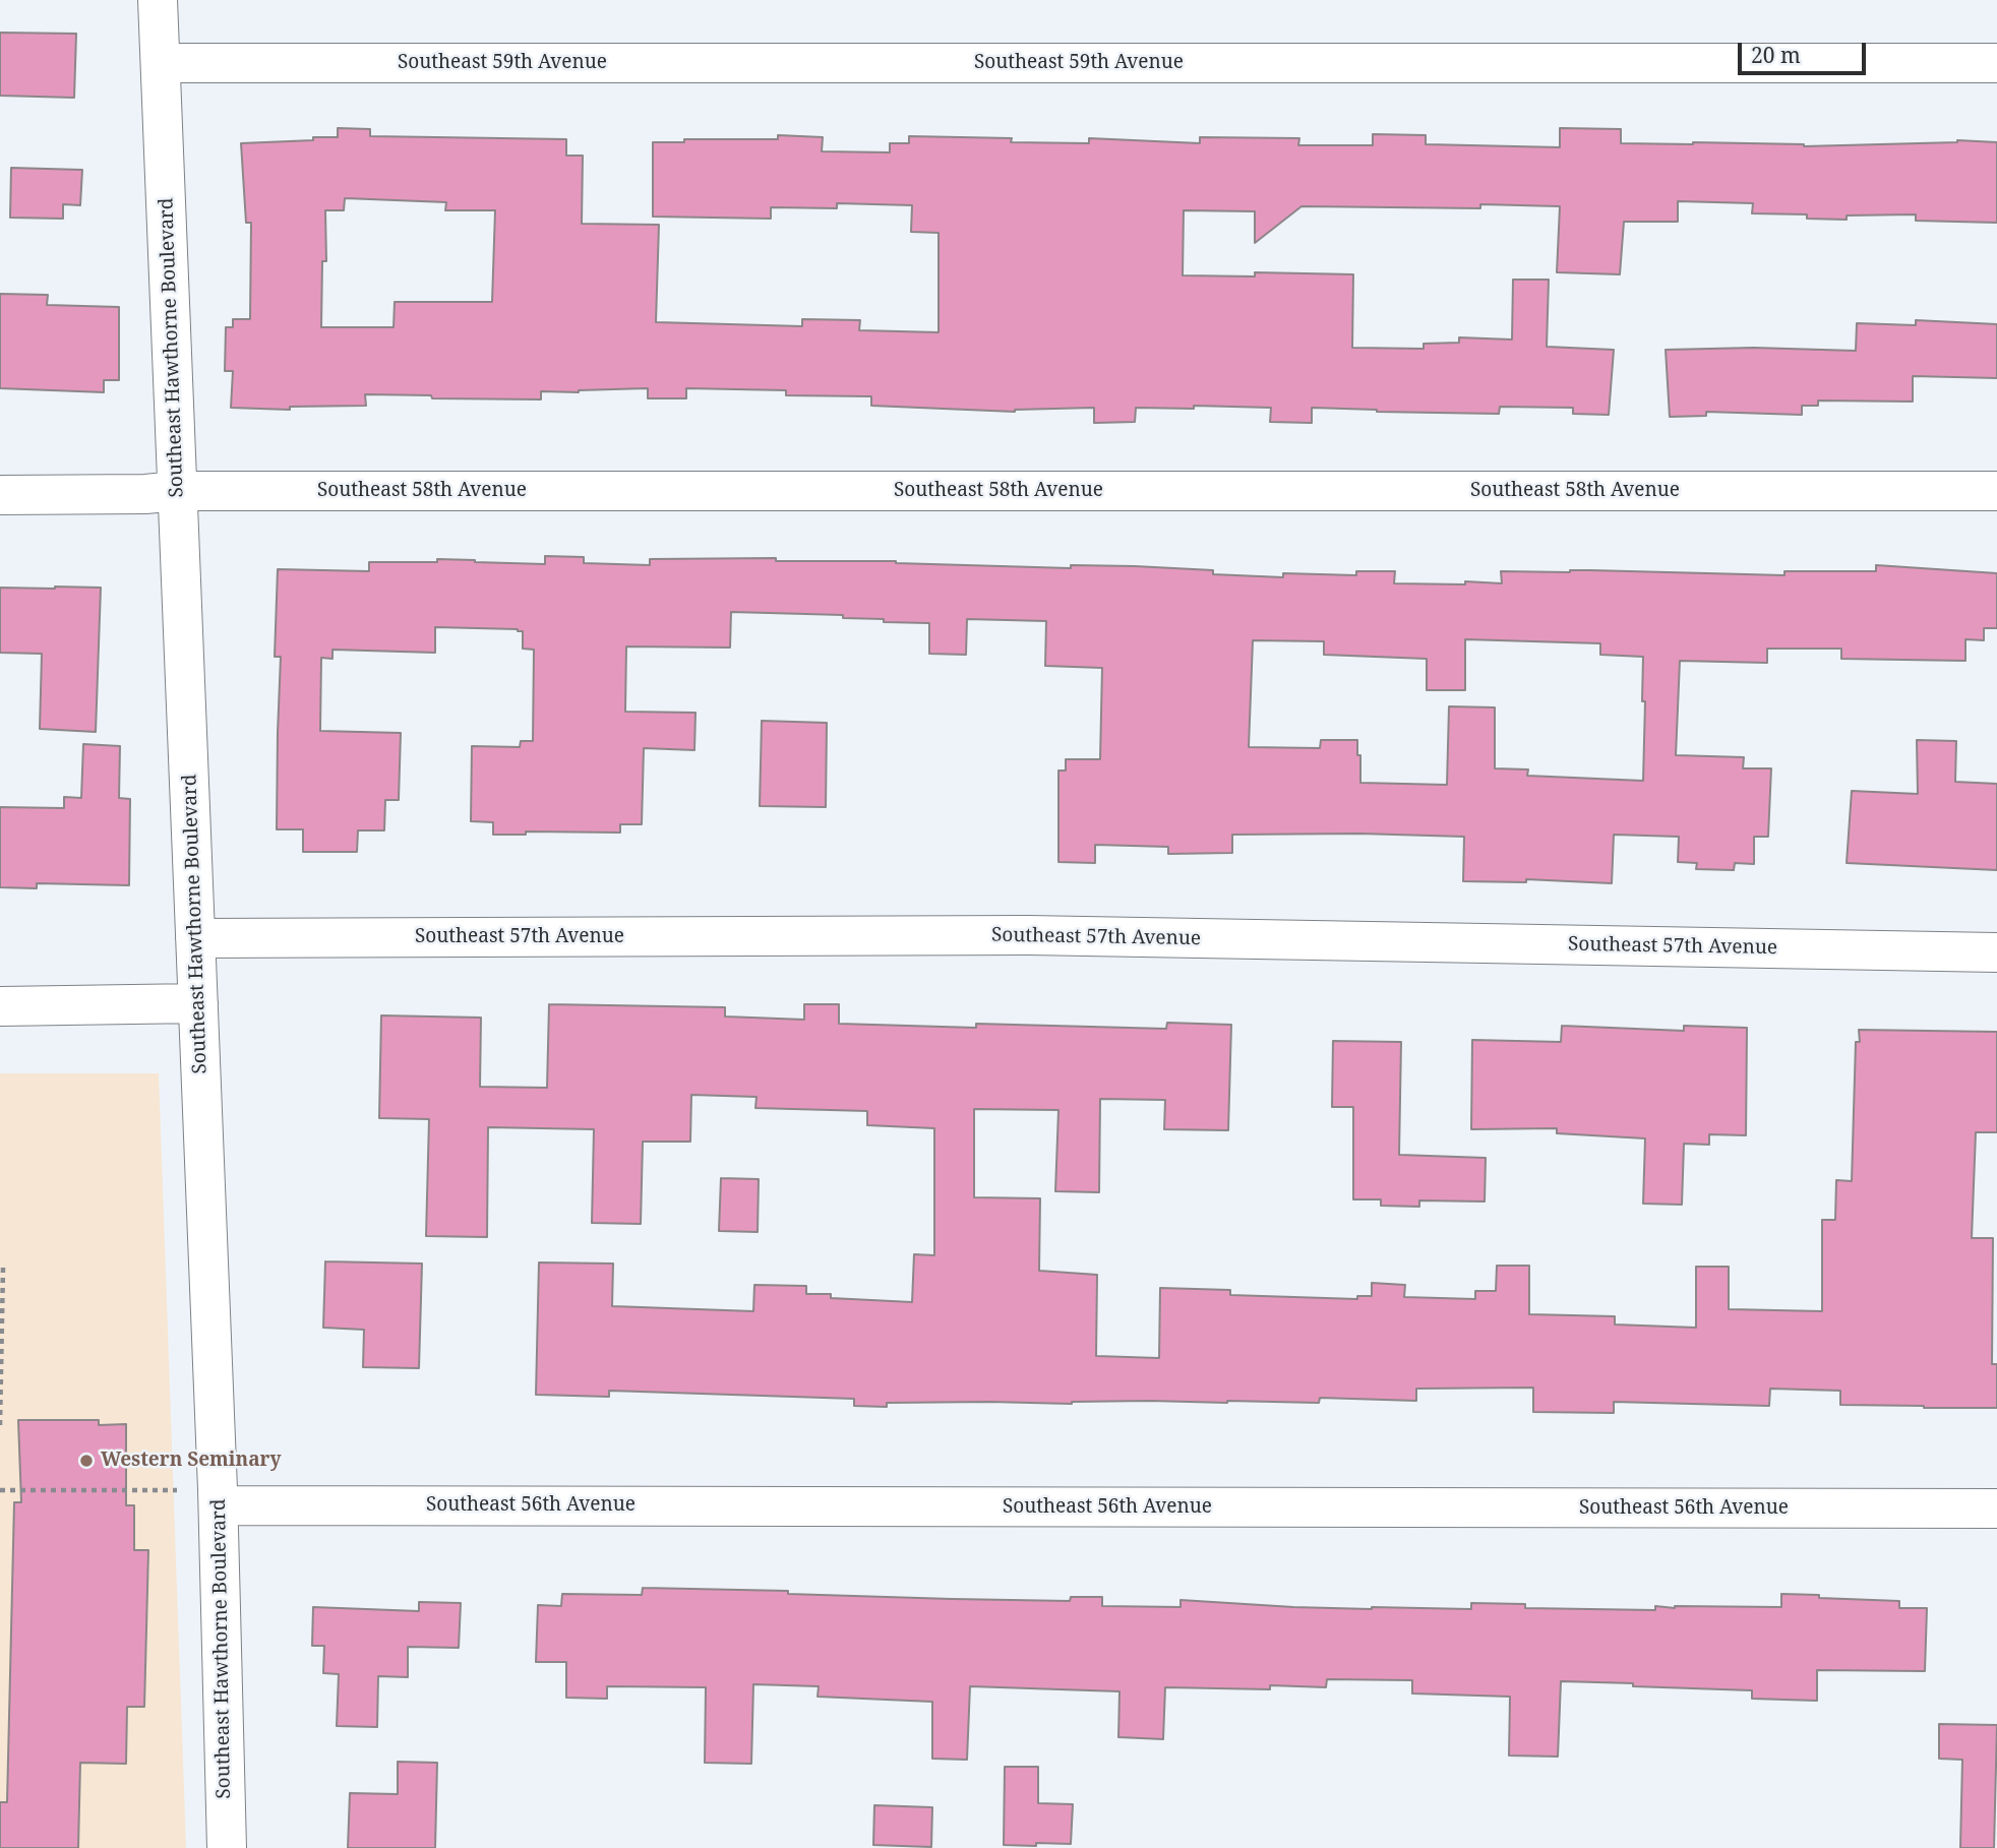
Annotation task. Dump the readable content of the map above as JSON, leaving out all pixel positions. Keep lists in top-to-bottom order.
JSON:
{
  "streets": {
    "street": [
      "Southeast 59th Avenue",
      "Southeast Hawthorne Boulevard",
      "Southeast 58th Avenue",
      "Southeast 57th Avenue",
      "Southeast 56th Avenue"
    ]
  },
  "crossings": [
    ["Southeast 59th Avenue", "Southeast Hawthorne Boulevard"],
    ["Southeast Hawthorne Boulevard", "Southeast 58th Avenue"],
    ["Southeast Hawthorne Boulevard", "Southeast 57th Avenue"],
    ["Southeast Hawthorne Boulevard", "Southeast 56th Avenue"]
  ],
  "places": ["Western Seminary"],
  "scale_bar": "20 m"
}
